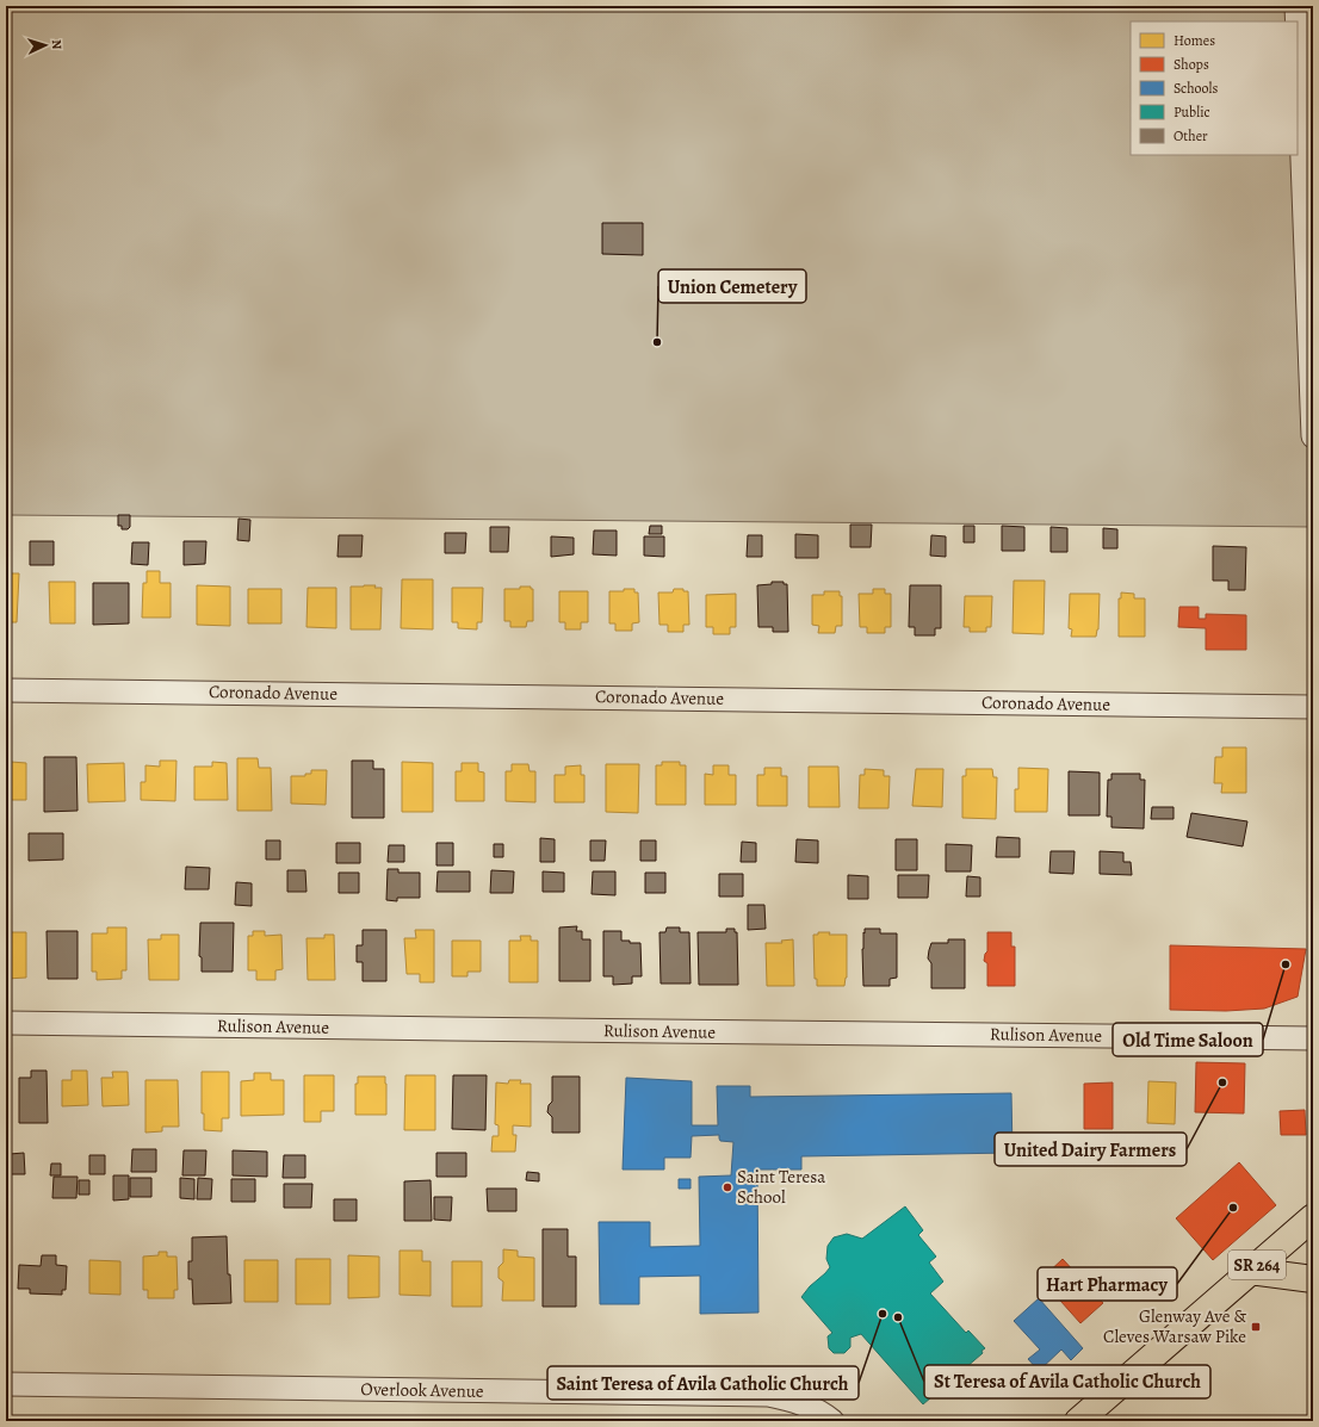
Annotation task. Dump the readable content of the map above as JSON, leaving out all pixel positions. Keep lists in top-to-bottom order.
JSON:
{
  "streets": {
    "main road": ["SR 264"],
    "street": ["Coronado Avenue", "Rulison Avenue", "Overlook Avenue"]
  },
  "places": {
    "other": [
      "Union Cemetery",
      "Old Time Saloon",
      "United Dairy Farmers",
      "Saint Teresa School",
      "Hart Pharmacy",
      "Saint Teresa of Avila Catholic Church",
      "St Teresa of Avila Catholic Church"
    ],
    "transit": ["Glenway Ave & Cleves Warsaw Pike"]
  },
  "legend": [
    "Homes",
    "Shops",
    "Schools",
    "Public",
    "Other"
  ],
  "north": "right"
}
